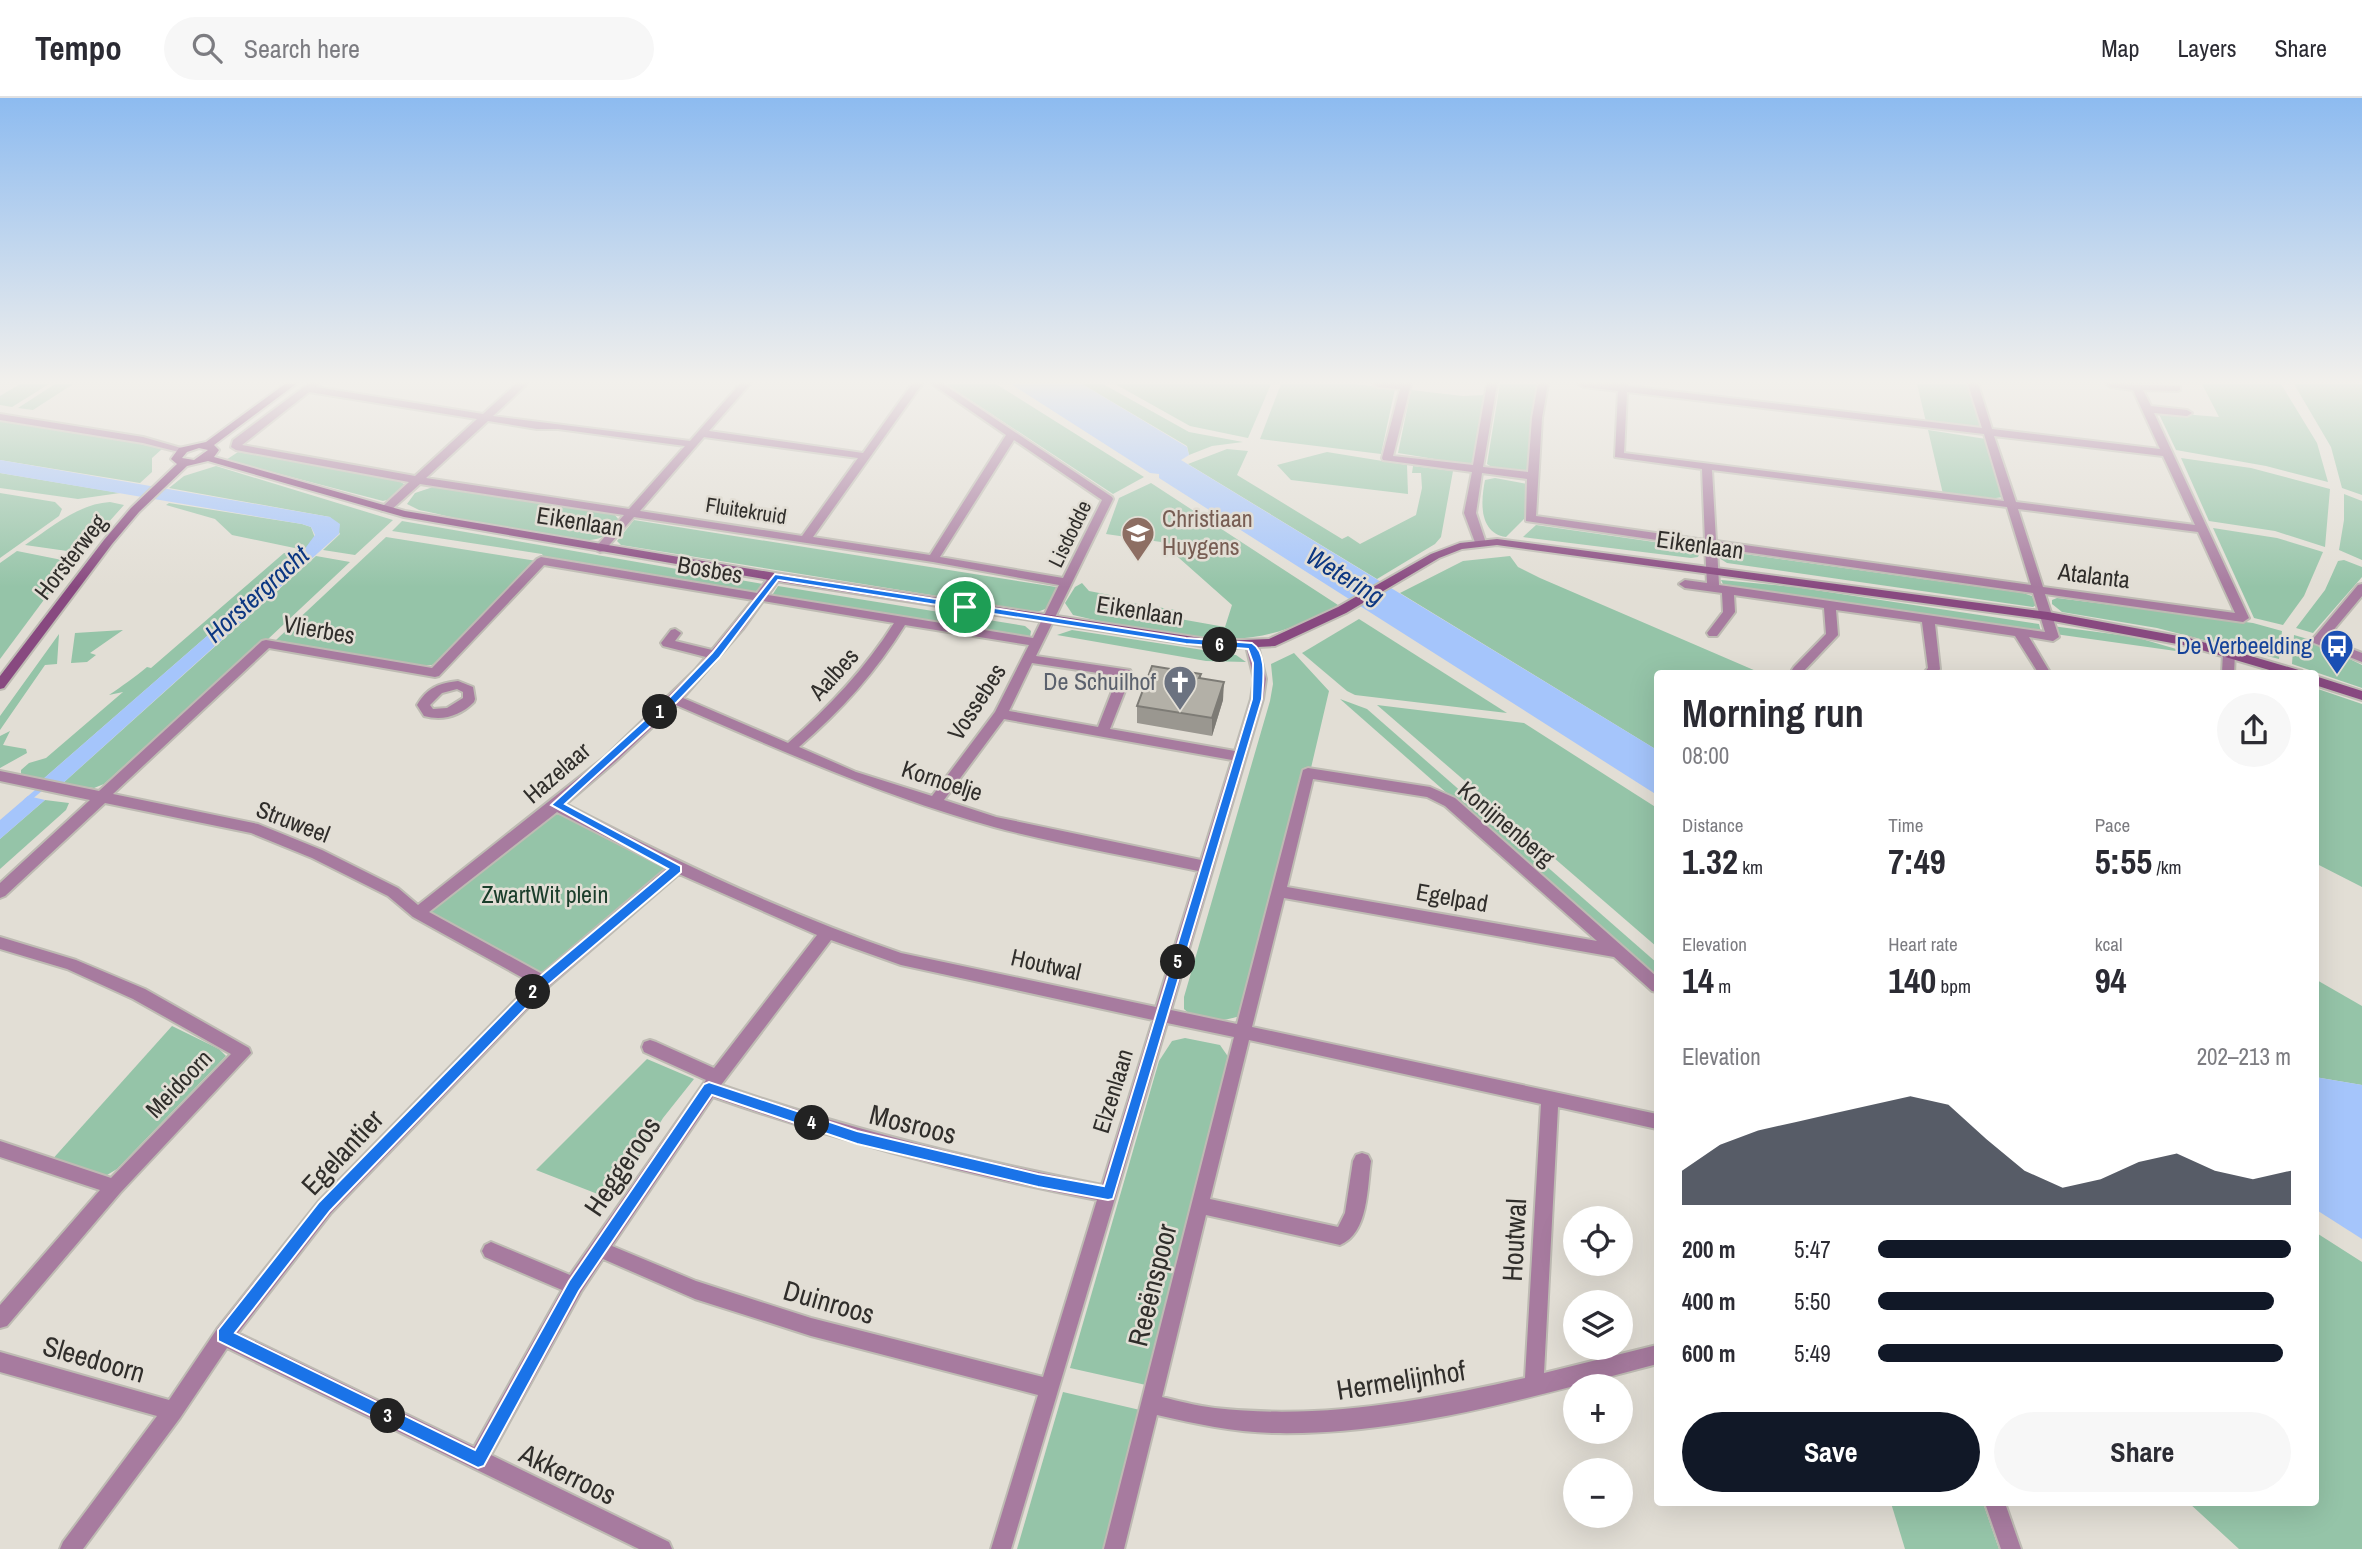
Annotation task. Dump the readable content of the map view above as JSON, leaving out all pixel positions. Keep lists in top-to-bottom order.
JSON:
{
  "streets": {
    "street": [
      "Fluitekruid",
      "Eikenlaan",
      "Lisdodde",
      "Horsterweg",
      "Bosbes",
      "Atalanta",
      "Vlierbes",
      "Aalbes",
      "Vossebes",
      "Hazelaar",
      "Kornoelje",
      "Struweel",
      "Konijnenberg",
      "Egelpad",
      "Houtwal",
      "Meidoorn",
      "Elzenlaan",
      "Mosroos",
      "Egelantier",
      "Heggeroos",
      "Reeënspoor",
      "Duinroos",
      "Sleedoorn",
      "Hermelijnhof",
      "Akkerroos"
    ]
  },
  "crossings": [
    ["Fluitekruid", "Lisdodde"],
    ["Eikenlaan", "Lisdodde"],
    ["Eikenlaan", "Vossebes"],
    ["Eikenlaan", "Hazelaar"],
    ["Eikenlaan", "Elzenlaan"],
    ["Lisdodde", "Vossebes"],
    ["Bosbes", "Vlierbes"],
    ["Bosbes", "Aalbes"],
    ["Bosbes", "Vossebes"],
    ["Bosbes", "Hazelaar"],
    ["Vlierbes", "Struweel"],
    ["Aalbes", "Kornoelje"],
    ["Vossebes", "Kornoelje"],
    ["Hazelaar", "Kornoelje"],
    ["Hazelaar", "Struweel"],
    ["Hazelaar", "Houtwal"],
    ["Kornoelje", "Elzenlaan"],
    ["Struweel", "Egelantier"],
    ["Konijnenberg", "Egelpad"],
    ["Konijnenberg", "Houtwal"],
    ["Konijnenberg", "Reeënspoor"],
    ["Houtwal", "Elzenlaan"],
    ["Houtwal", "Egelantier"],
    ["Houtwal", "Heggeroos"],
    ["Houtwal", "Reeënspoor"],
    ["Houtwal", "Hermelijnhof"],
    ["Elzenlaan", "Mosroos"],
    ["Elzenlaan", "Duinroos"],
    ["Mosroos", "Heggeroos"],
    ["Egelantier", "Sleedoorn"],
    ["Egelantier", "Akkerroos"],
    ["Heggeroos", "Duinroos"],
    ["Heggeroos", "Akkerroos"],
    ["Reeënspoor", "Hermelijnhof"]
  ],
  "water": ["Wetering", "Horstergracht"],
  "parks": ["ZwartWit plein"],
  "places": {
    "school or university": ["Christiaan Huygens"],
    "bus stop": ["De Verbeelding"],
    "church": ["De Schuilhof"]
  },
  "page": {
    "header": "Tempo",
    "search": "Search here",
    "nav": ["Map", "Layers", "Share"],
    "pins": [
      "6",
      "1",
      "5",
      "2",
      "4",
      "3"
    ],
    "heading": ["Morning run", "08:00"],
    "stats": [
      ["Distance", "1.32 km"],
      ["Time", "7:49"],
      ["Pace", "5:55 /km"],
      ["Elevation", "14 m"],
      ["Heart rate", "140 bpm"],
      ["kcal", "94"]
    ],
    "chart": ["Elevation", "202–213 m"],
    "map_buttons": ["+", "−"],
    "list": [
      {
        "name": "200 m",
        "note": "5:47"
      },
      {
        "name": "400 m",
        "note": "5:50"
      },
      {
        "name": "600 m",
        "note": "5:49"
      }
    ],
    "buttons": ["Save", "Share"]
  }
}
